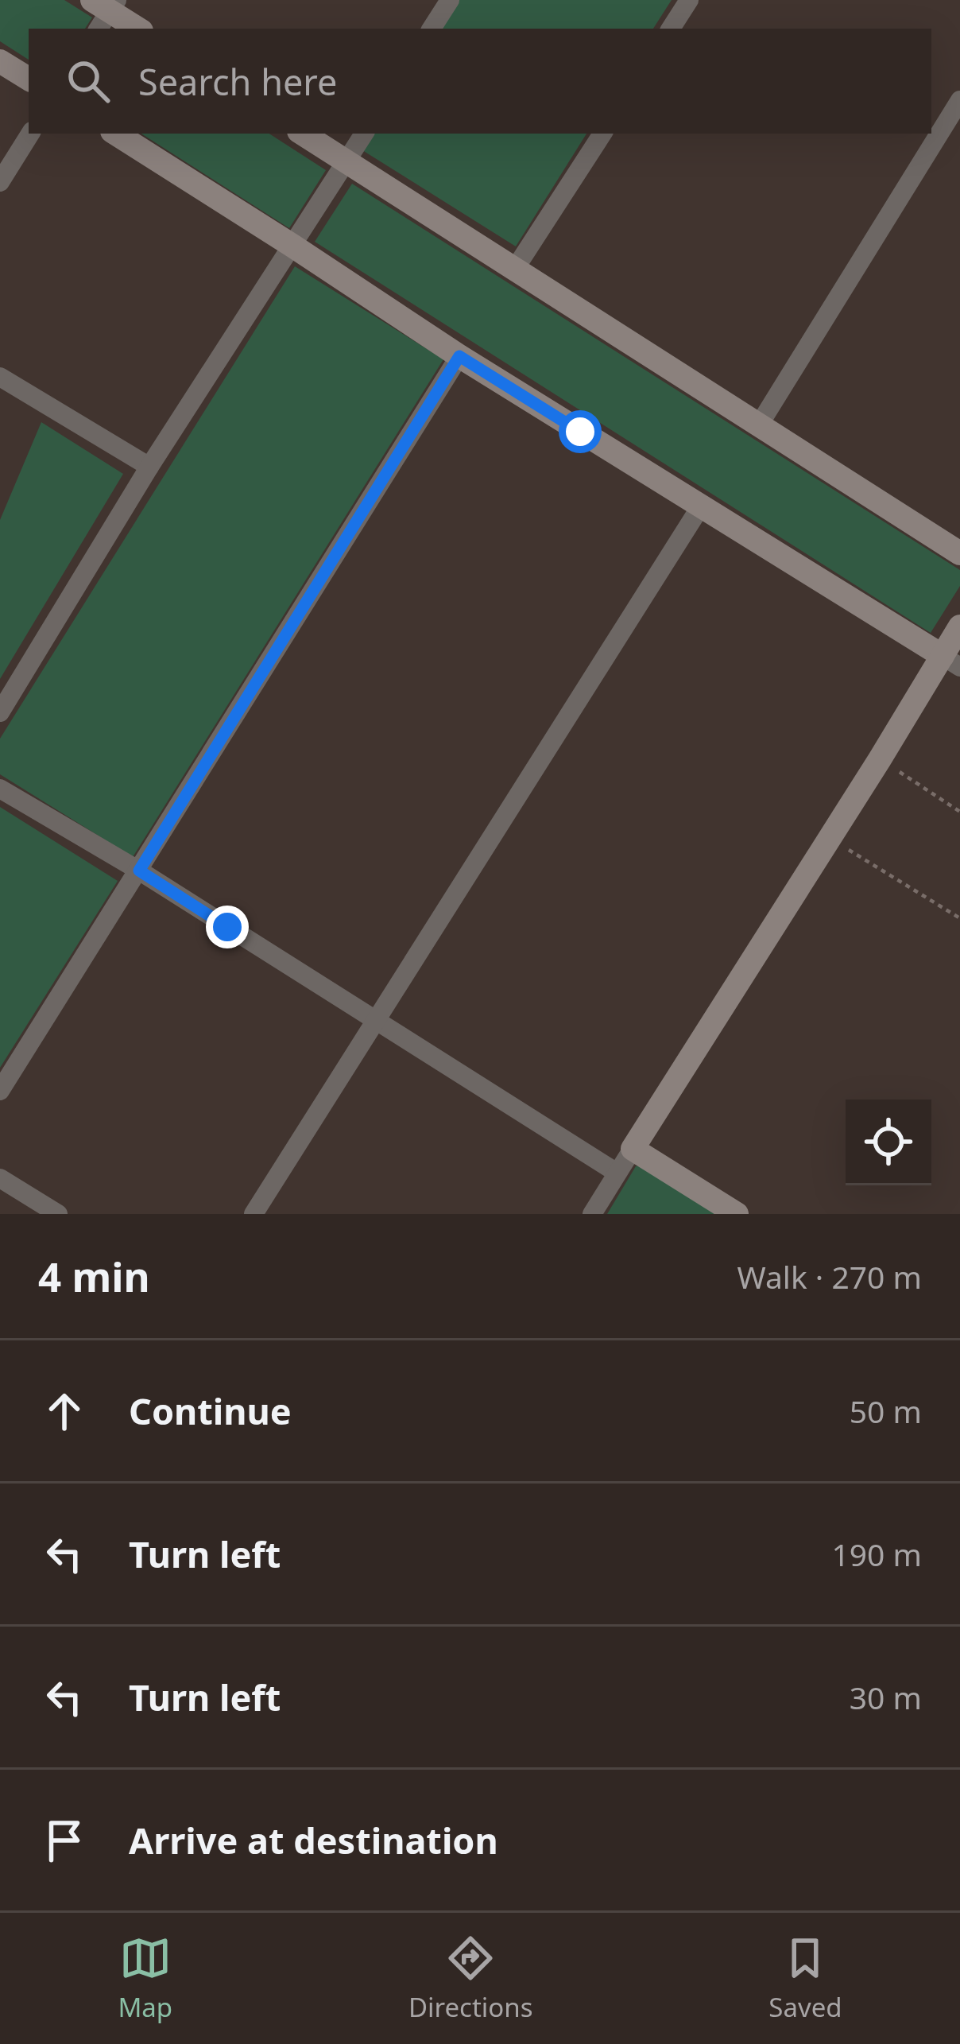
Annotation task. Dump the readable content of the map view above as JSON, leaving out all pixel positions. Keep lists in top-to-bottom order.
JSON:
{
  "page": {
    "search": "Search here",
    "heading": ["4 min", "Walk · 270 m"],
    "list": [
      ["Continue", "50 m"],
      ["Turn left", "190 m"],
      ["Turn left", "30 m"],
      "Arrive at destination"
    ],
    "nav": ["Map", "Directions", "Saved"]
  }
}
